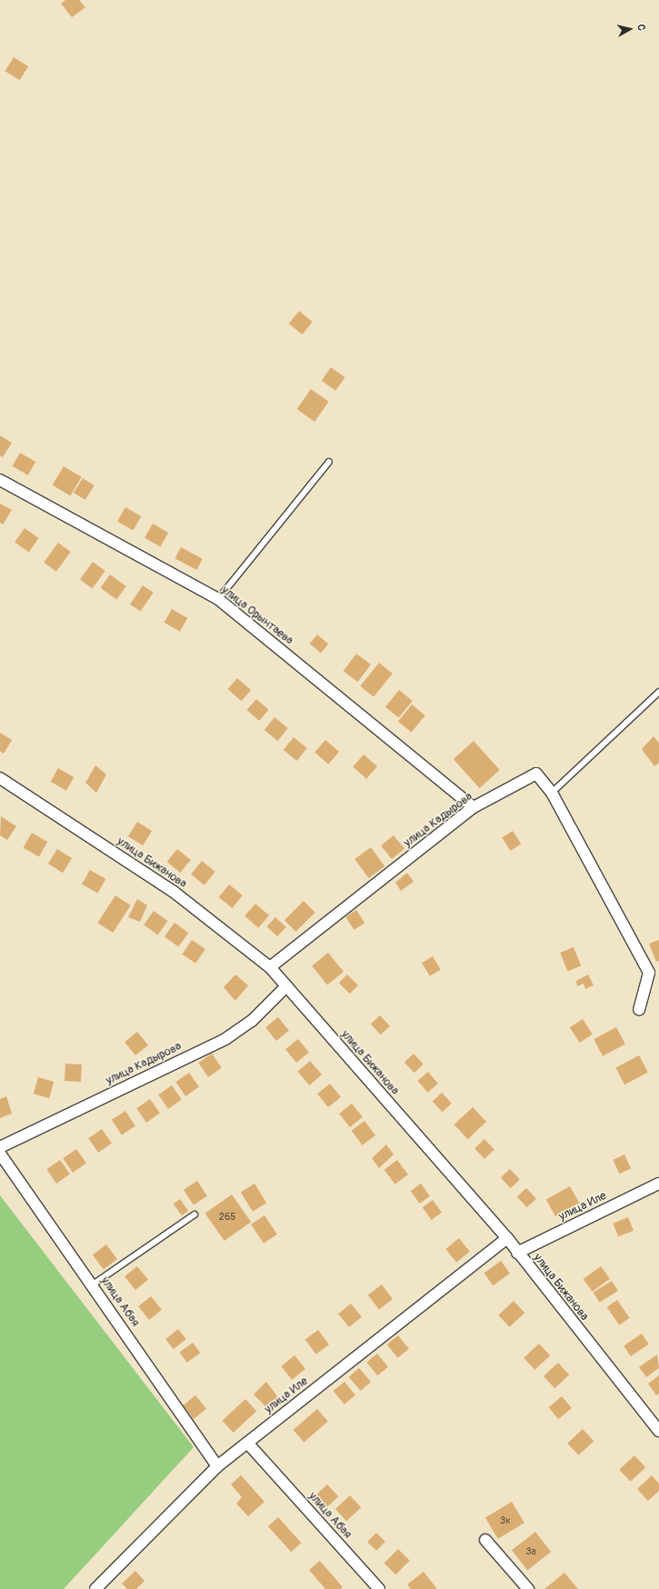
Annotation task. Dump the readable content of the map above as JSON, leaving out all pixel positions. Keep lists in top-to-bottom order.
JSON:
{
  "streets": {
    "street": [
      "улица Орынтаева",
      "улица Кадырова",
      "улица Бижанова",
      "улица Иле",
      "улица Абая"
    ]
  },
  "crossings": [
    ["улица Орынтаева", "улица Кадырова"],
    ["улица Кадырова", "улица Бижанова"],
    ["улица Бижанова", "улица Иле"],
    ["улица Иле", "улица Абая"]
  ],
  "house_numbers": ["265", "3к", "3а"],
  "north": "right"
}
